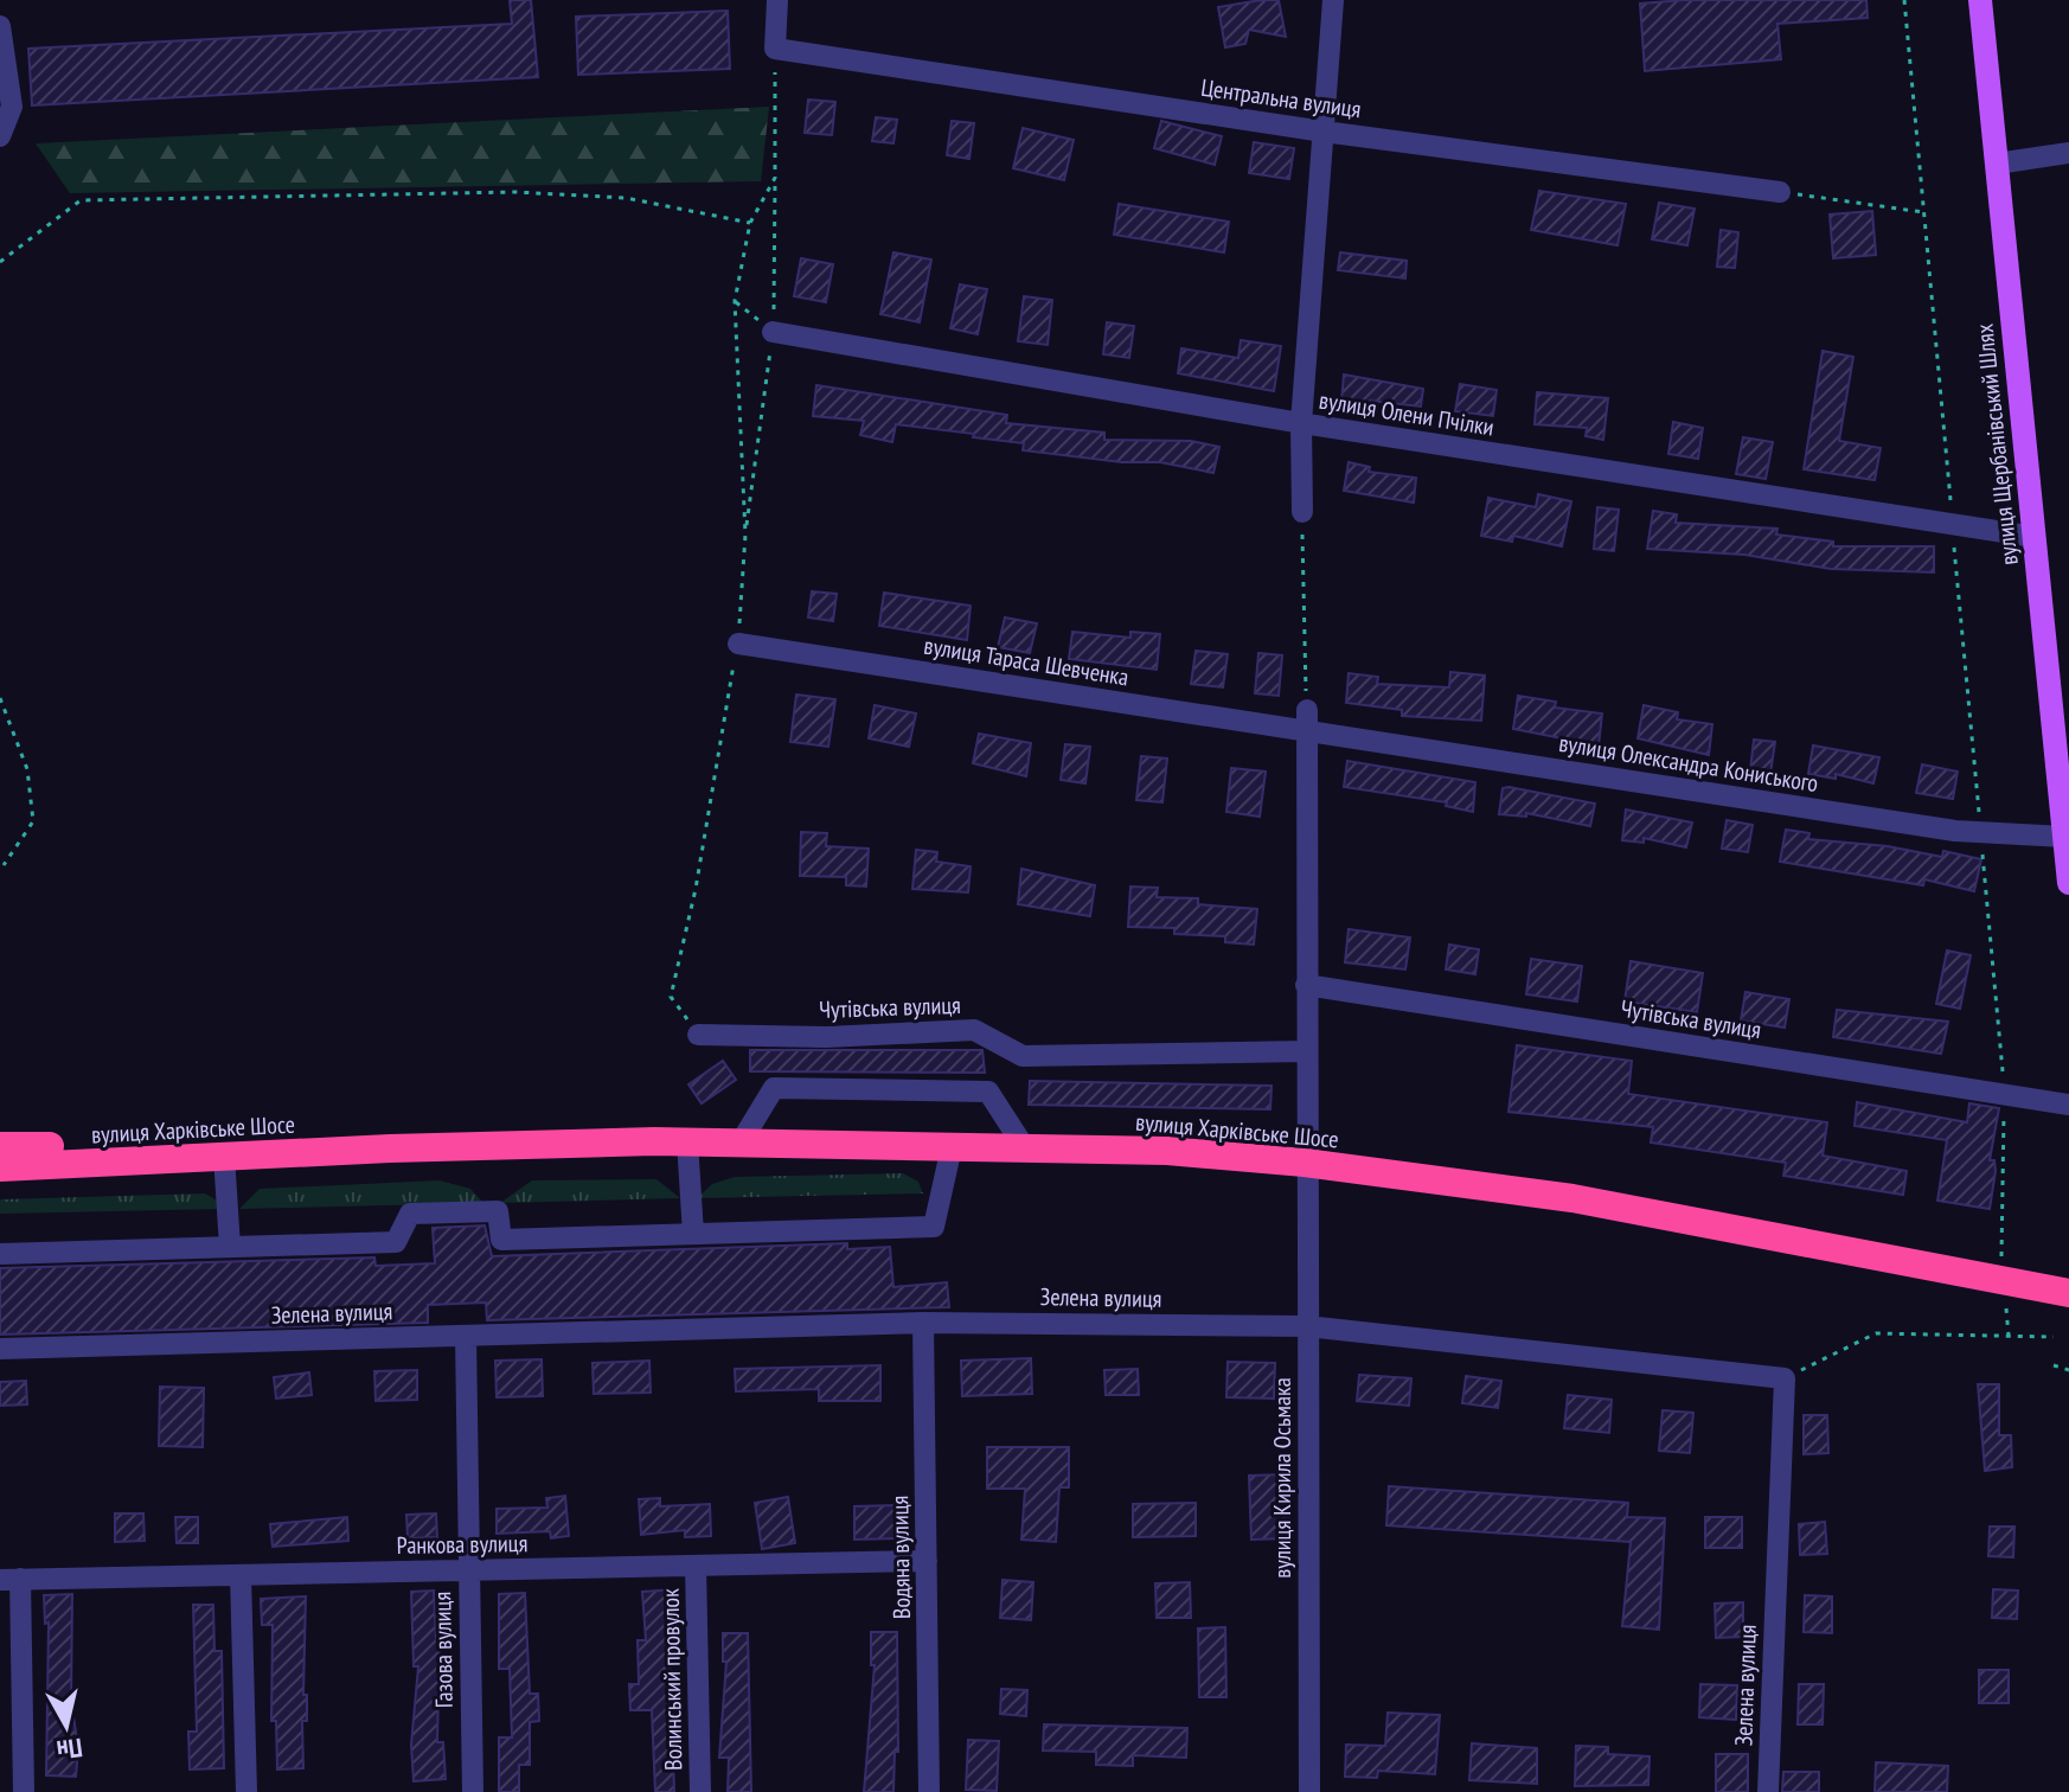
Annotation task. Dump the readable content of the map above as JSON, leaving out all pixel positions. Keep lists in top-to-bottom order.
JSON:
{
  "streets": {
    "highway": ["вулиця Харківське Шосе"],
    "main road": ["вулиця Щербанівський Шлях"],
    "street": [
      "Центральна вулиця",
      "вулиця Олени Пчілки",
      "вулиця Тараса Шевченка",
      "вулиця Олександра Кониського",
      "Чутівська вулиця",
      "Зелена вулиця",
      "вулиця Кирила Осьмака",
      "Ранкова вулиця",
      "Водяна вулиця",
      "Газова вулиця",
      "Волинський провулок"
    ]
  },
  "crossings": [
    ["вулиця Олени Пчілки", "вулиця Щербанівський Шлях"],
    ["вулиця Щербанівський Шлях", "вулиця Олександра Кониського"],
    ["вулиця Тараса Шевченка", "вулиця Олександра Кониського"],
    ["вулиця Тараса Шевченка", "вулиця Кирила Осьмака"],
    ["вулиця Олександра Кониського", "вулиця Кирила Осьмака"],
    ["Чутівська вулиця", "вулиця Кирила Осьмака"],
    ["вулиця Харківське Шосе", "вулиця Кирила Осьмака"],
    ["Зелена вулиця", "вулиця Кирила Осьмака"],
    ["Зелена вулиця", "Водяна вулиця"],
    ["Зелена вулиця", "Газова вулиця"],
    ["Ранкова вулиця", "Водяна вулиця"],
    ["Ранкова вулиця", "Газова вулиця"],
    ["Ранкова вулиця", "Волинський провулок"]
  ],
  "north": "bottom"
}
